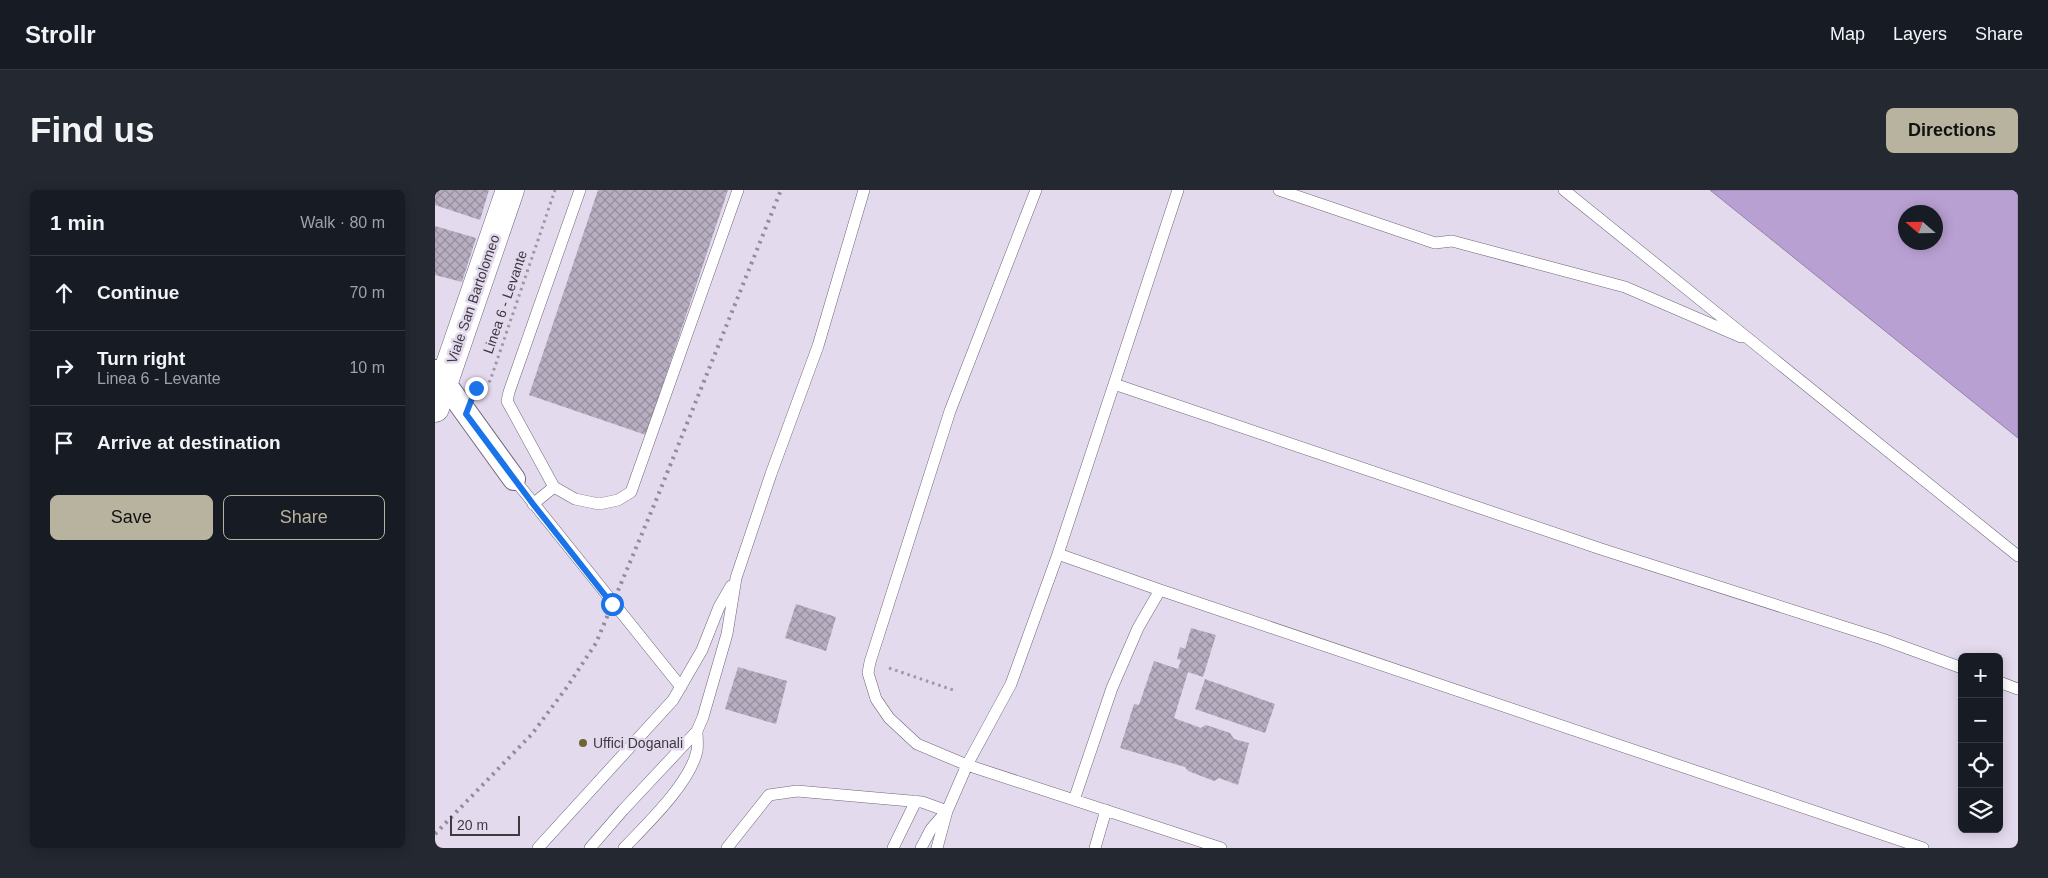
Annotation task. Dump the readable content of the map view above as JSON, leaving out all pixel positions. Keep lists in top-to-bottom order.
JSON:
{
  "streets": {
    "main road": ["Viale San Bartolomeo"],
    "path": ["Linea 6 - Levante"]
  },
  "places": ["Uffici Doganali"],
  "scale_bar": "20 m",
  "north": "left",
  "page": {
    "header": "Strollr",
    "nav": ["Map", "Layers", "Share"],
    "buttons": [
      "Directions",
      ["Save", "Share"]
    ],
    "title": "Find us",
    "heading": ["1 min", "Walk · 80 m"],
    "list": [
      ["Continue", "70 m"],
      ["Turn right", "Linea 6 - Levante", "10 m"],
      "Arrive at destination"
    ],
    "map_buttons": ["+", "−"],
    "scale": "20 m"
  }
}
